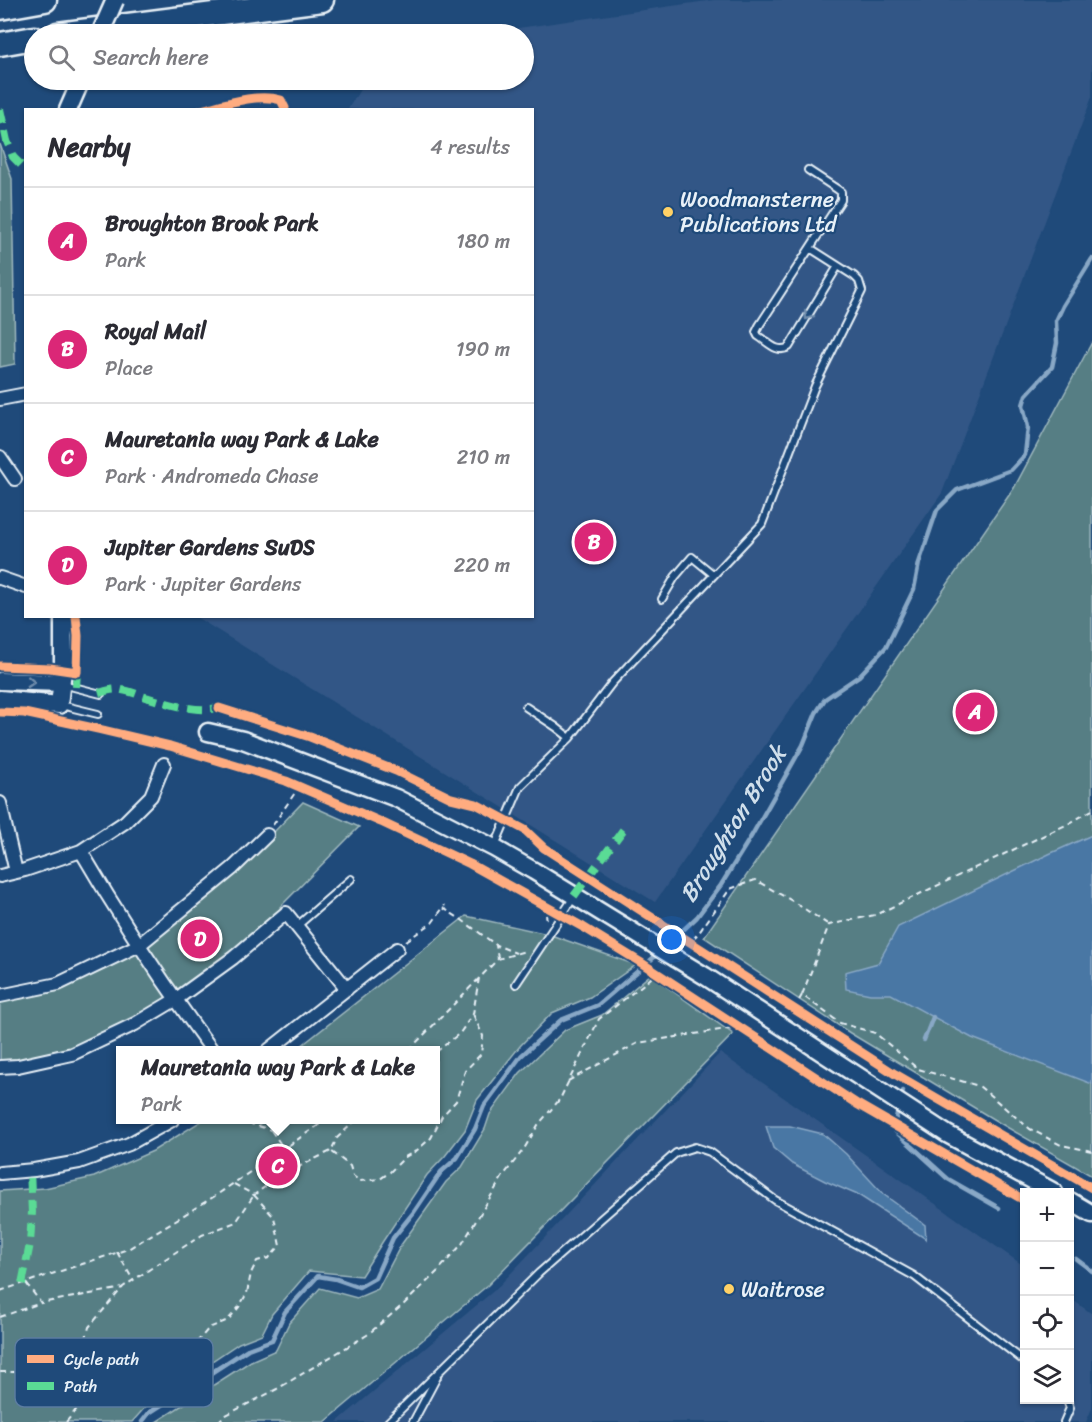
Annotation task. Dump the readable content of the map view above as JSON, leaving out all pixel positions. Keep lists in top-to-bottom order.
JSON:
{
  "water": ["Broughton Brook"],
  "places": ["Woodmansterne Publications Ltd", "Waitrose"],
  "legend": ["Cycle path", "Path"],
  "page": {
    "search": "Search here",
    "heading": ["Nearby", "4 results"],
    "list": [
      {
        "mark": "A",
        "name": "Broughton Brook Park",
        "note": "Park",
        "value": "180 m"
      },
      {
        "mark": "B",
        "name": "Royal Mail",
        "note": "Place",
        "value": "190 m"
      },
      {
        "mark": "C",
        "name": "Mauretania way Park & Lake",
        "note": "Park · Andromeda Chase",
        "value": "210 m"
      },
      {
        "mark": "D",
        "name": "Jupiter Gardens SuDS",
        "note": "Park · Jupiter Gardens",
        "value": "220 m"
      }
    ],
    "pins": [
      "B",
      "A",
      "D",
      "C"
    ],
    "popup": ["Mauretania way Park & Lake", "Park"],
    "map_buttons": ["+", "−"]
  }
}
